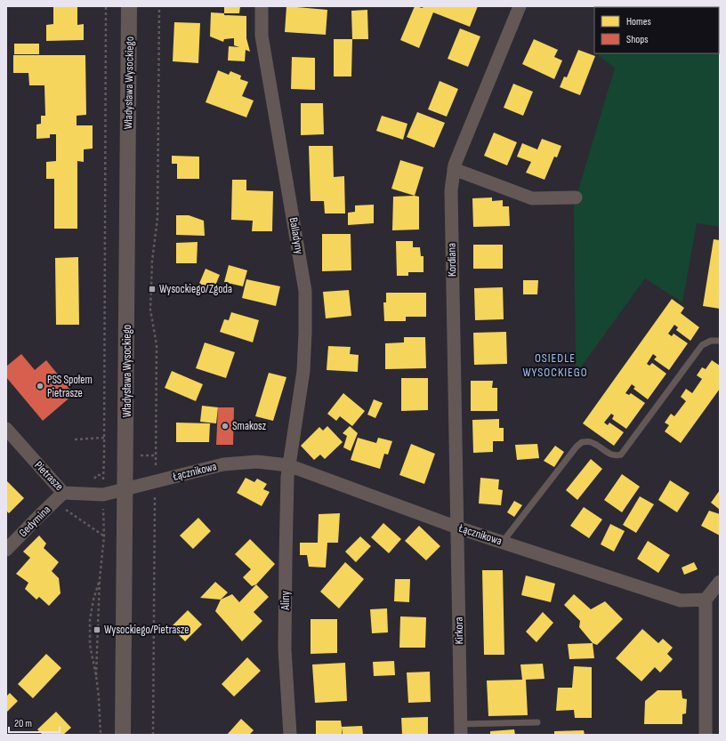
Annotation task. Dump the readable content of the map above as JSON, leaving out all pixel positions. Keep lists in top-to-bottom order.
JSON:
{
  "streets": {
    "street": [
      "Władysława Wysockiego",
      "Balladyny",
      "Kordiana",
      "Łącznikowa",
      "Pietrasze",
      "Gedymina",
      "Aliny",
      "Kirkora"
    ]
  },
  "crossings": [
    ["Władysława Wysockiego", "Łącznikowa"],
    ["Władysława Wysockiego", "Pietrasze"],
    ["Balladyny", "Łącznikowa"],
    ["Balladyny", "Aliny"],
    ["Kordiana", "Łącznikowa"],
    ["Kordiana", "Kirkora"],
    ["Łącznikowa", "Pietrasze"],
    ["Łącznikowa", "Aliny"],
    ["Łącznikowa", "Kirkora"],
    ["Pietrasze", "Gedymina"]
  ],
  "districts": ["OSIEDLE WYSOCKIEGO"],
  "places": {
    "transit": ["Wysockiego/Zgoda", "Wysockiego/Pietrasze"],
    "other": ["PSS Społem Pietrasze", "Smakosz"]
  },
  "legend": ["Homes", "Shops"],
  "scale_bar": "20 m"
}
